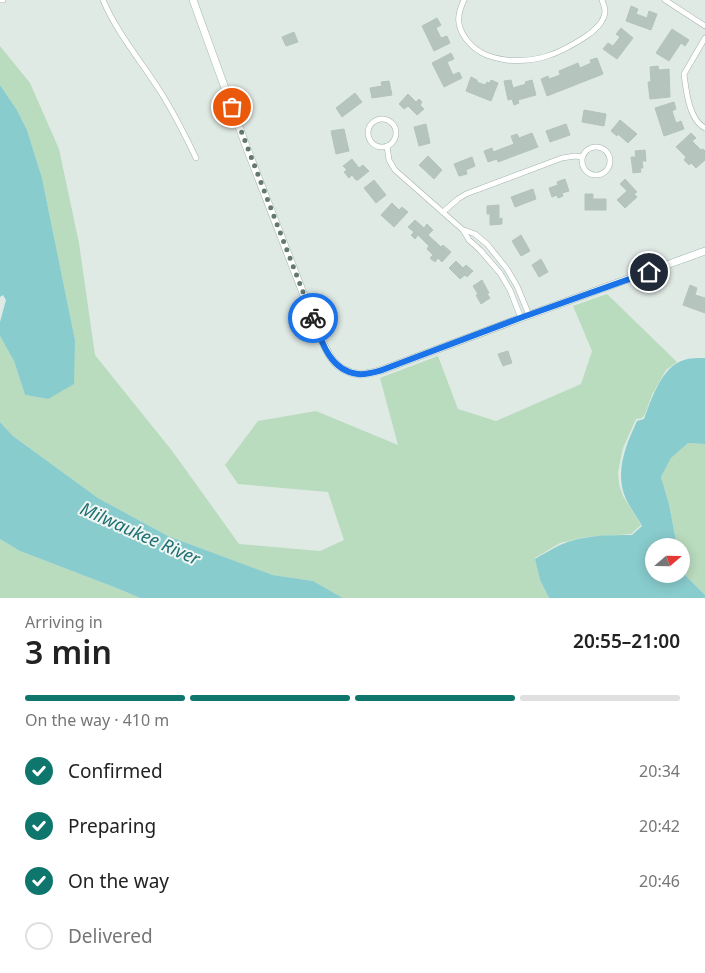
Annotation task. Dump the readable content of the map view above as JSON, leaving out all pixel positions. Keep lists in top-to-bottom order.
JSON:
{
  "water": ["Milwaukee River"],
  "north": "right",
  "page": {
    "heading": ["3 min", "Arriving in", "20:55–21:00"],
    "bar": "On the way · 410 m",
    "list": [
      ["Confirmed", "20:34"],
      ["Preparing", "20:42"],
      ["On the way", "20:46"],
      "Delivered"
    ]
  }
}
